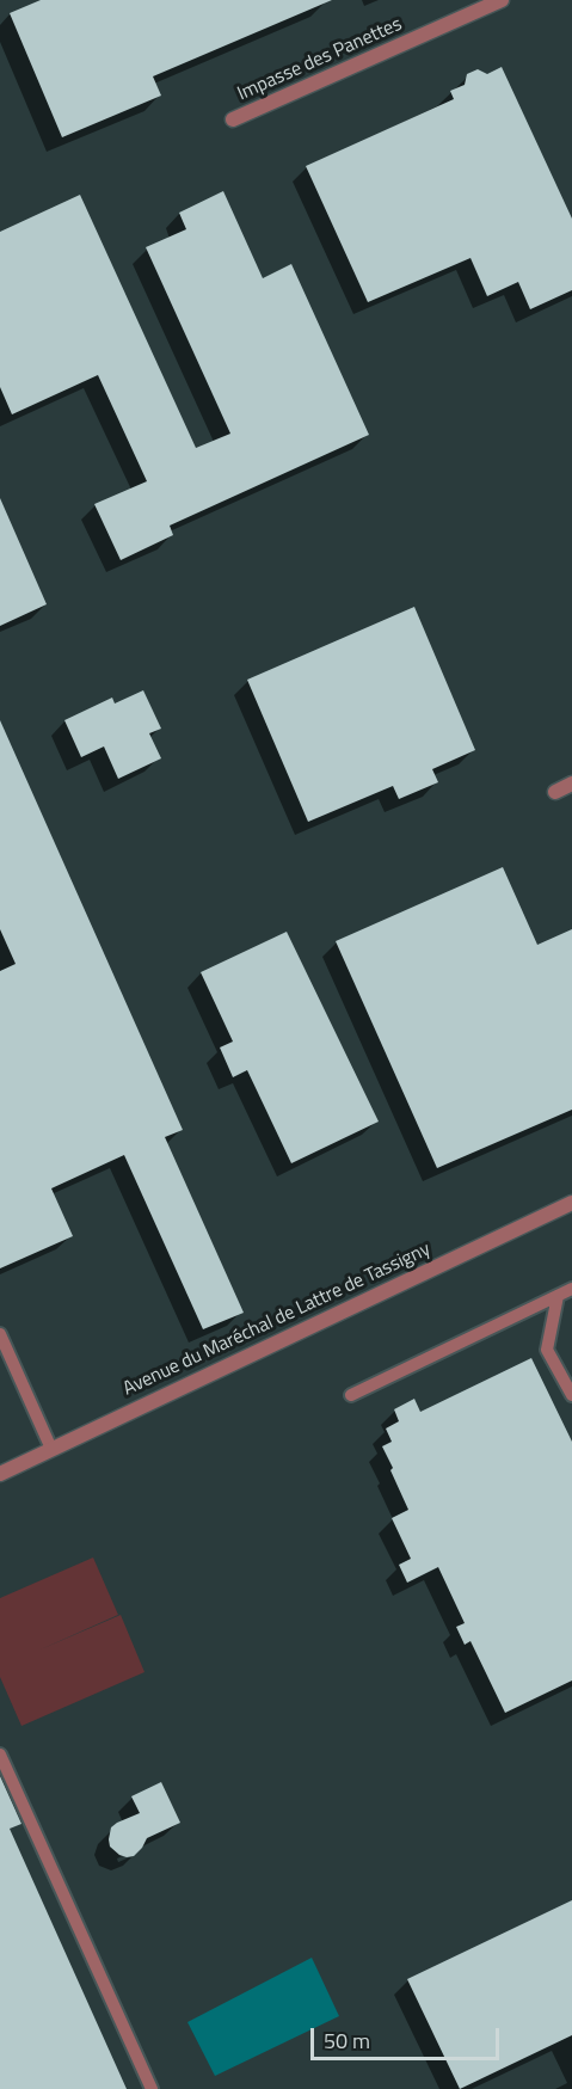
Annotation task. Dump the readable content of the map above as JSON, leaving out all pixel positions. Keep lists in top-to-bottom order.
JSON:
{
  "streets": {
    "street": ["Impasse des Panettes", "Avenue du Maréchal de Lattre de Tassigny"]
  },
  "scale_bar": "50 m"
}
